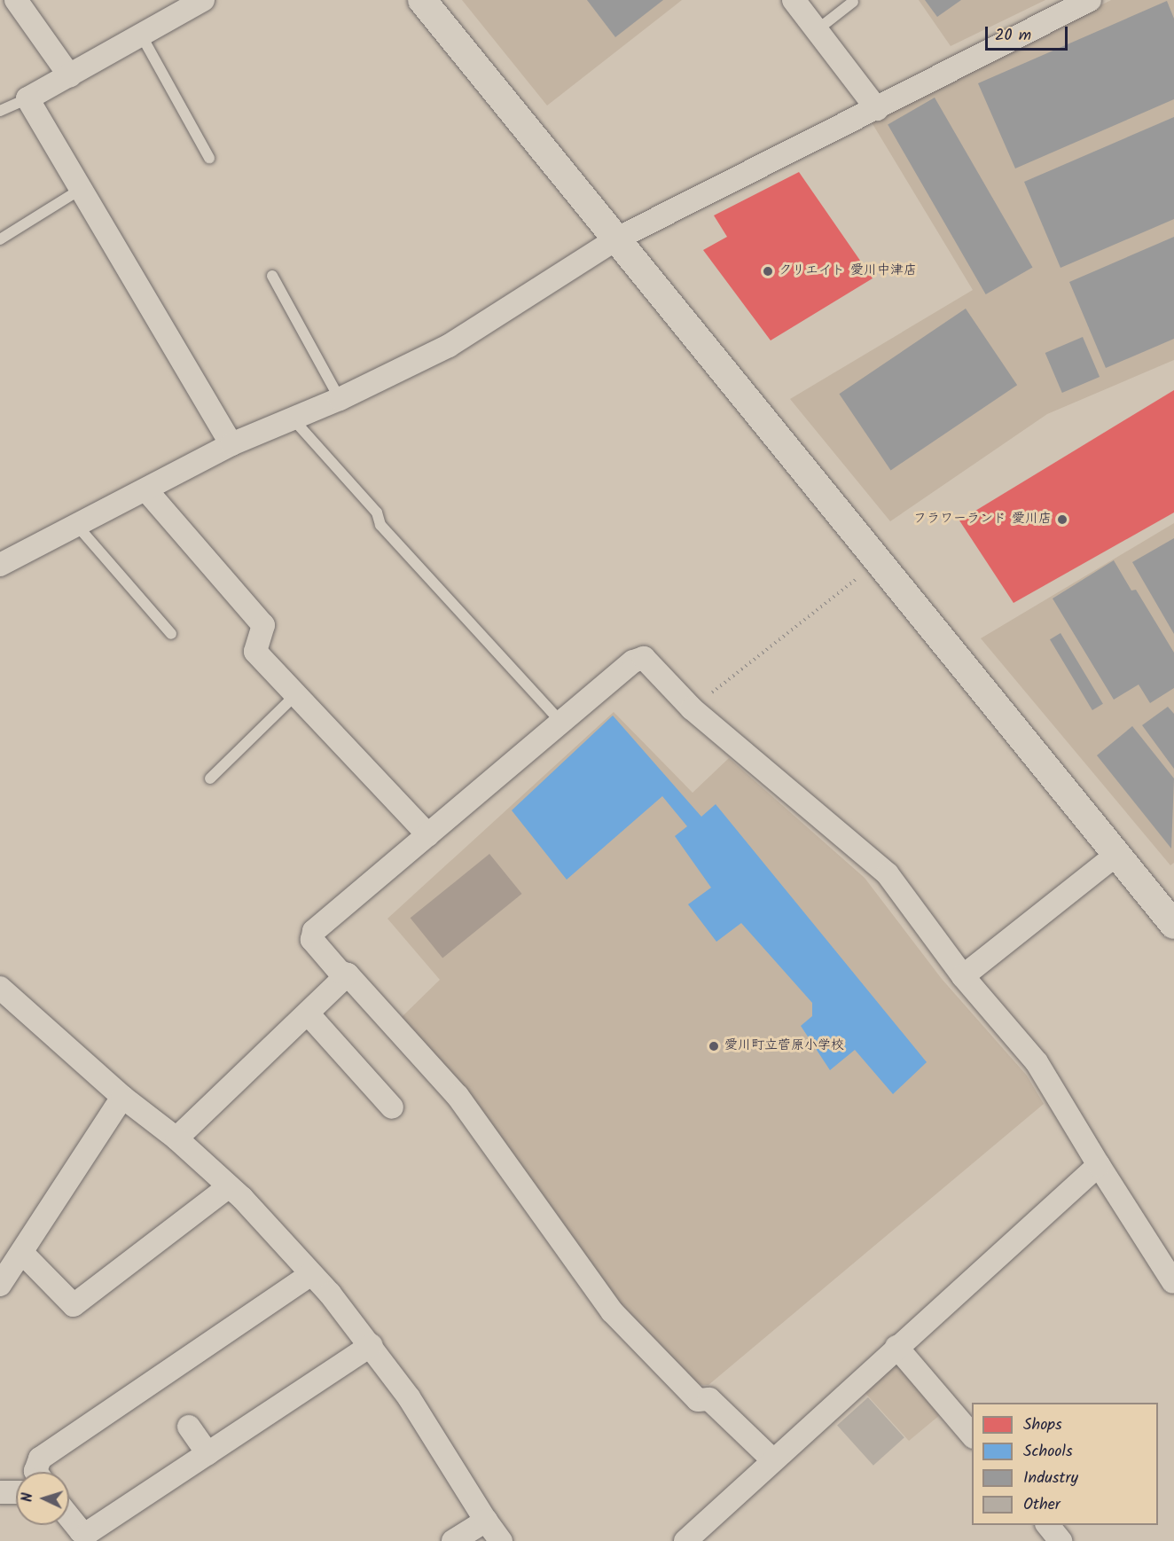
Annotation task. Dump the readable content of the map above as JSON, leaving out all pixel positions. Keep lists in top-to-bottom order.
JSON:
{
  "places": ["クリエイト 愛川中津店", "フラワーランド 愛川店", "愛川町立菅原小学校"],
  "legend": [
    "Shops",
    "Schools",
    "Industry",
    "Other"
  ],
  "scale_bar": "20 m",
  "north": "left"
}
